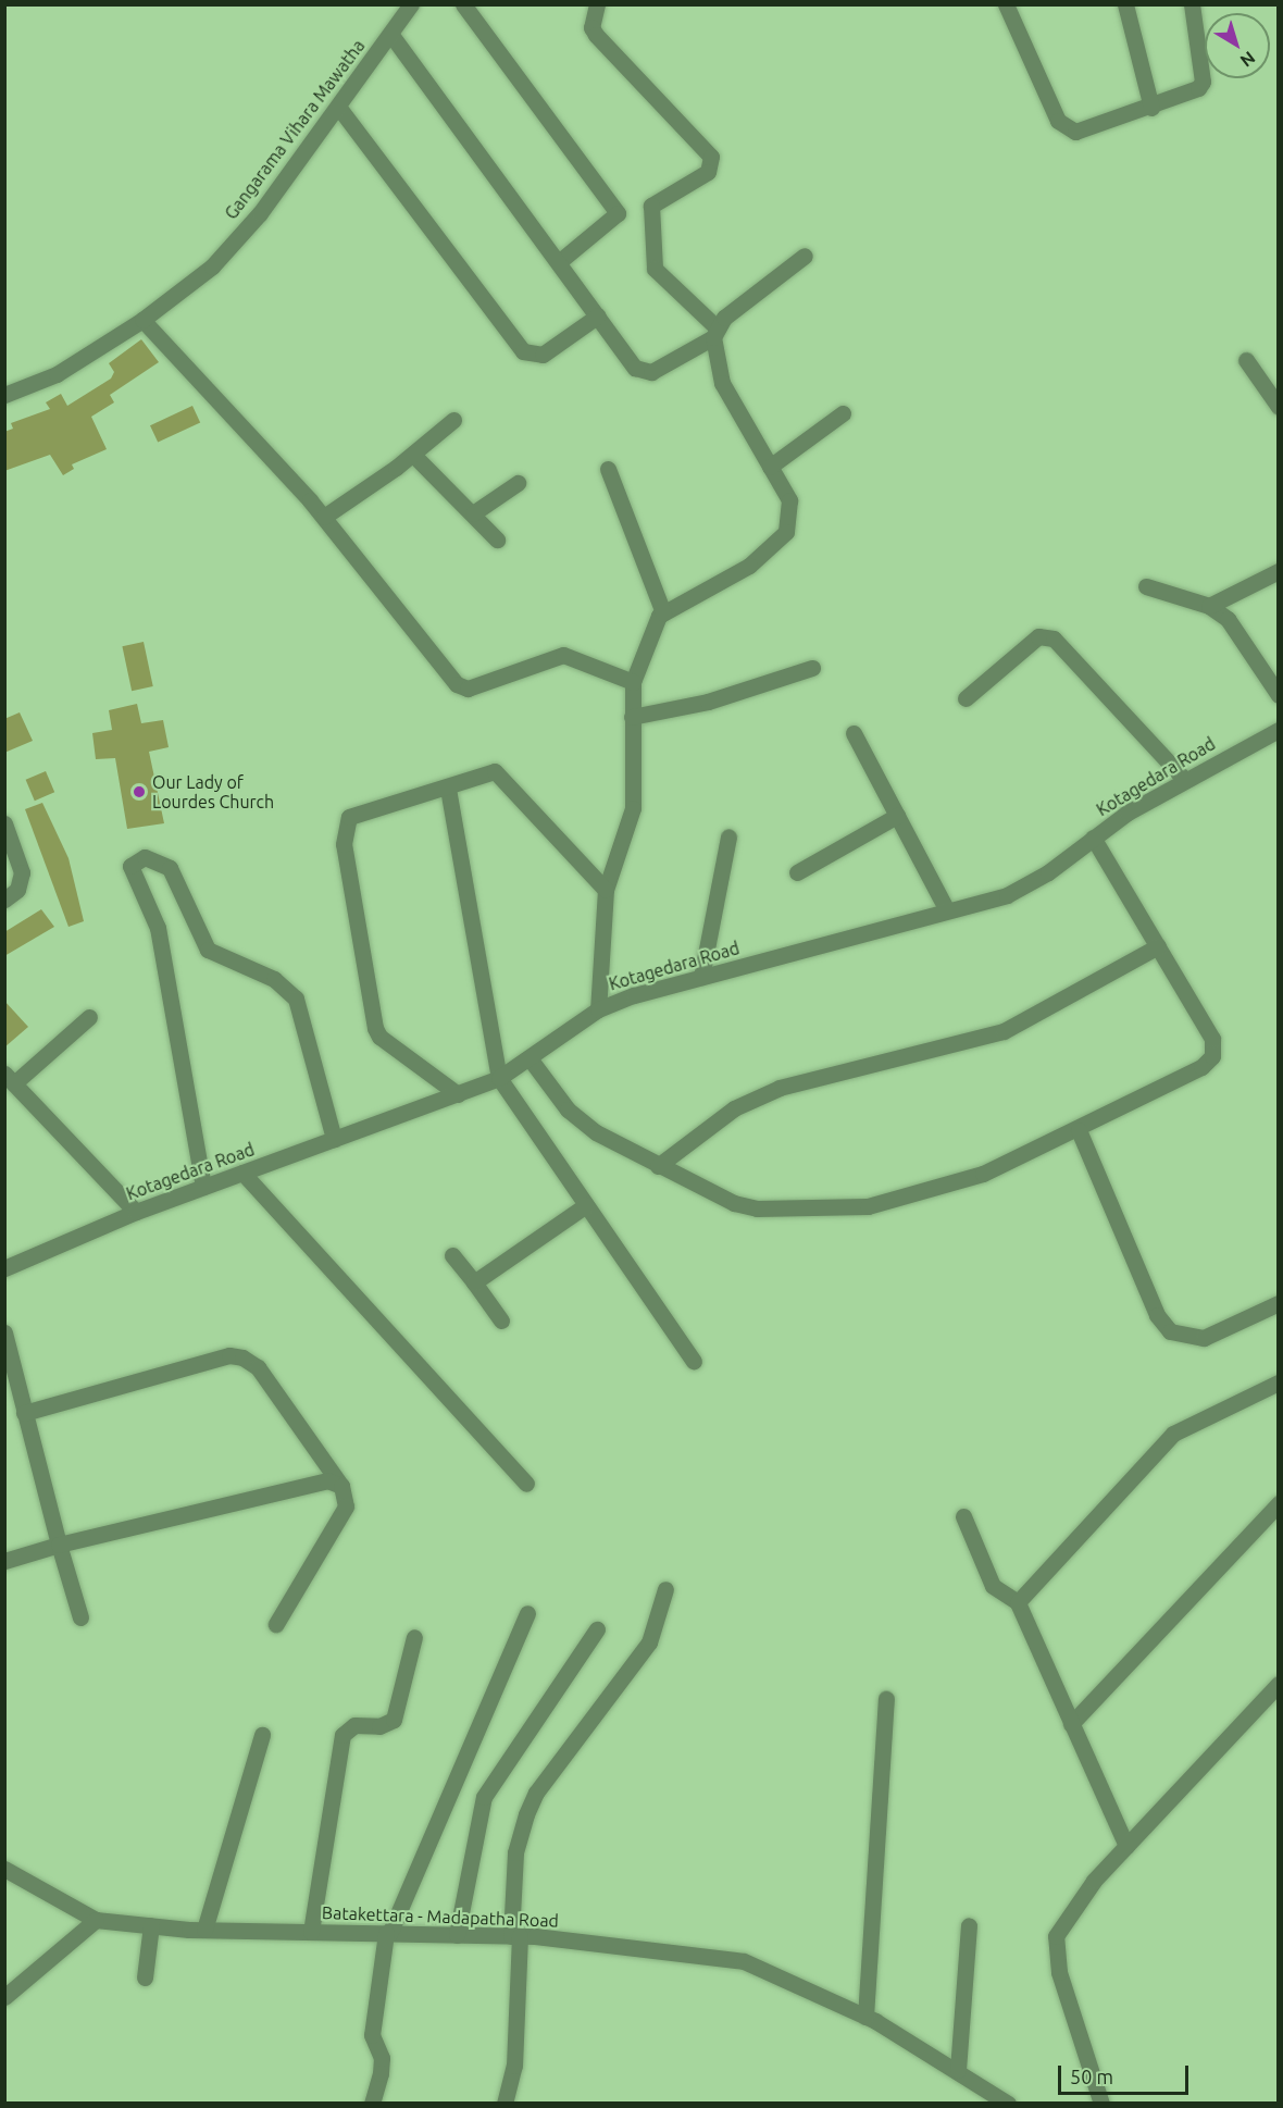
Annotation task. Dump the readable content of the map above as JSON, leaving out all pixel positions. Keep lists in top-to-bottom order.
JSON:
{
  "streets": {
    "street": ["Gangarama Vihara Mawatha", "Kotagedara Road", "Batakettara - Madapatha Road"]
  },
  "places": ["Our Lady of Lourdes Church"],
  "scale_bar": "50 m",
  "north": "bottom right"
}
